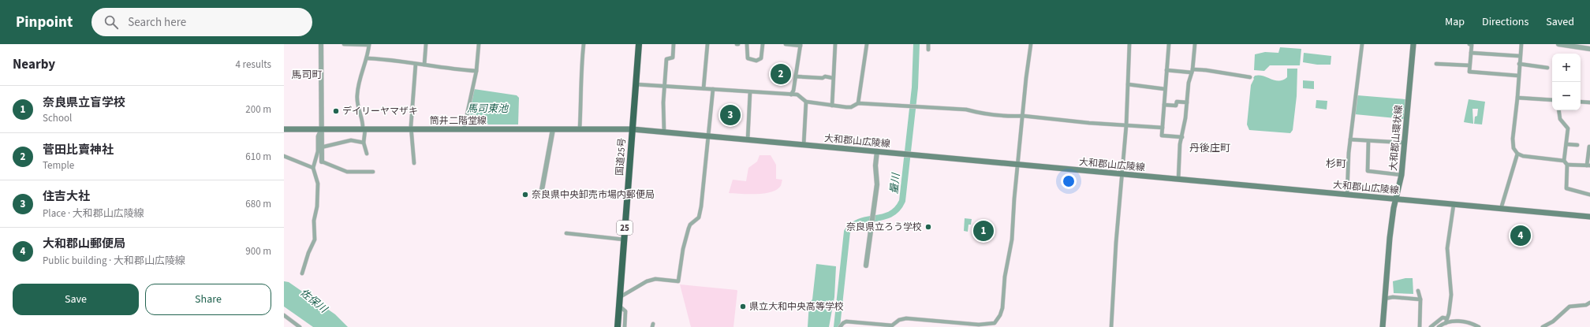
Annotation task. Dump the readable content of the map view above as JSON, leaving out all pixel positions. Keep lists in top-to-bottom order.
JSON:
{
  "streets": {
    "highway": ["国道25号", "25"],
    "main road": ["筒井二階堂線", "大和郡山環状線", "大和郡山広陵線"]
  },
  "crossings": [
    ["筒井二階堂線", "大和郡山広陵線"],
    ["筒井二階堂線", "国道25号"],
    ["大和郡山環状線", "大和郡山広陵線"],
    ["大和郡山広陵線", "国道25号"]
  ],
  "districts": ["馬司町", "丹後庄町", "杉町"],
  "water": ["馬司東池", "量川", "佐保川"],
  "places": [
    "デイリーヤマザキ",
    "奈良県中央卸売市場内郵便局",
    "奈良県立ろう学校",
    "県立大和中央高等学校"
  ],
  "page": {
    "header": "Pinpoint",
    "search": "Search here",
    "nav": ["Map", "Directions", "Saved"],
    "heading": ["Nearby", "4 results"],
    "map_buttons": ["+", "−"],
    "pins": [
      "2",
      "3",
      "1",
      "4"
    ],
    "list": [
      {
        "mark": "1",
        "name": "奈良県立盲学校",
        "note": "School",
        "value": "200 m"
      },
      {
        "mark": "2",
        "name": "菅田比賣神社",
        "note": "Temple",
        "value": "610 m"
      },
      {
        "mark": "3",
        "name": "住吉大社",
        "note": "Place · 大和郡山広陵線",
        "value": "680 m"
      },
      {
        "mark": "4",
        "name": "大和郡山郵便局",
        "note": "Public building · 大和郡山広陵線",
        "value": "900 m"
      }
    ],
    "buttons": ["Save", "Share"]
  }
}
